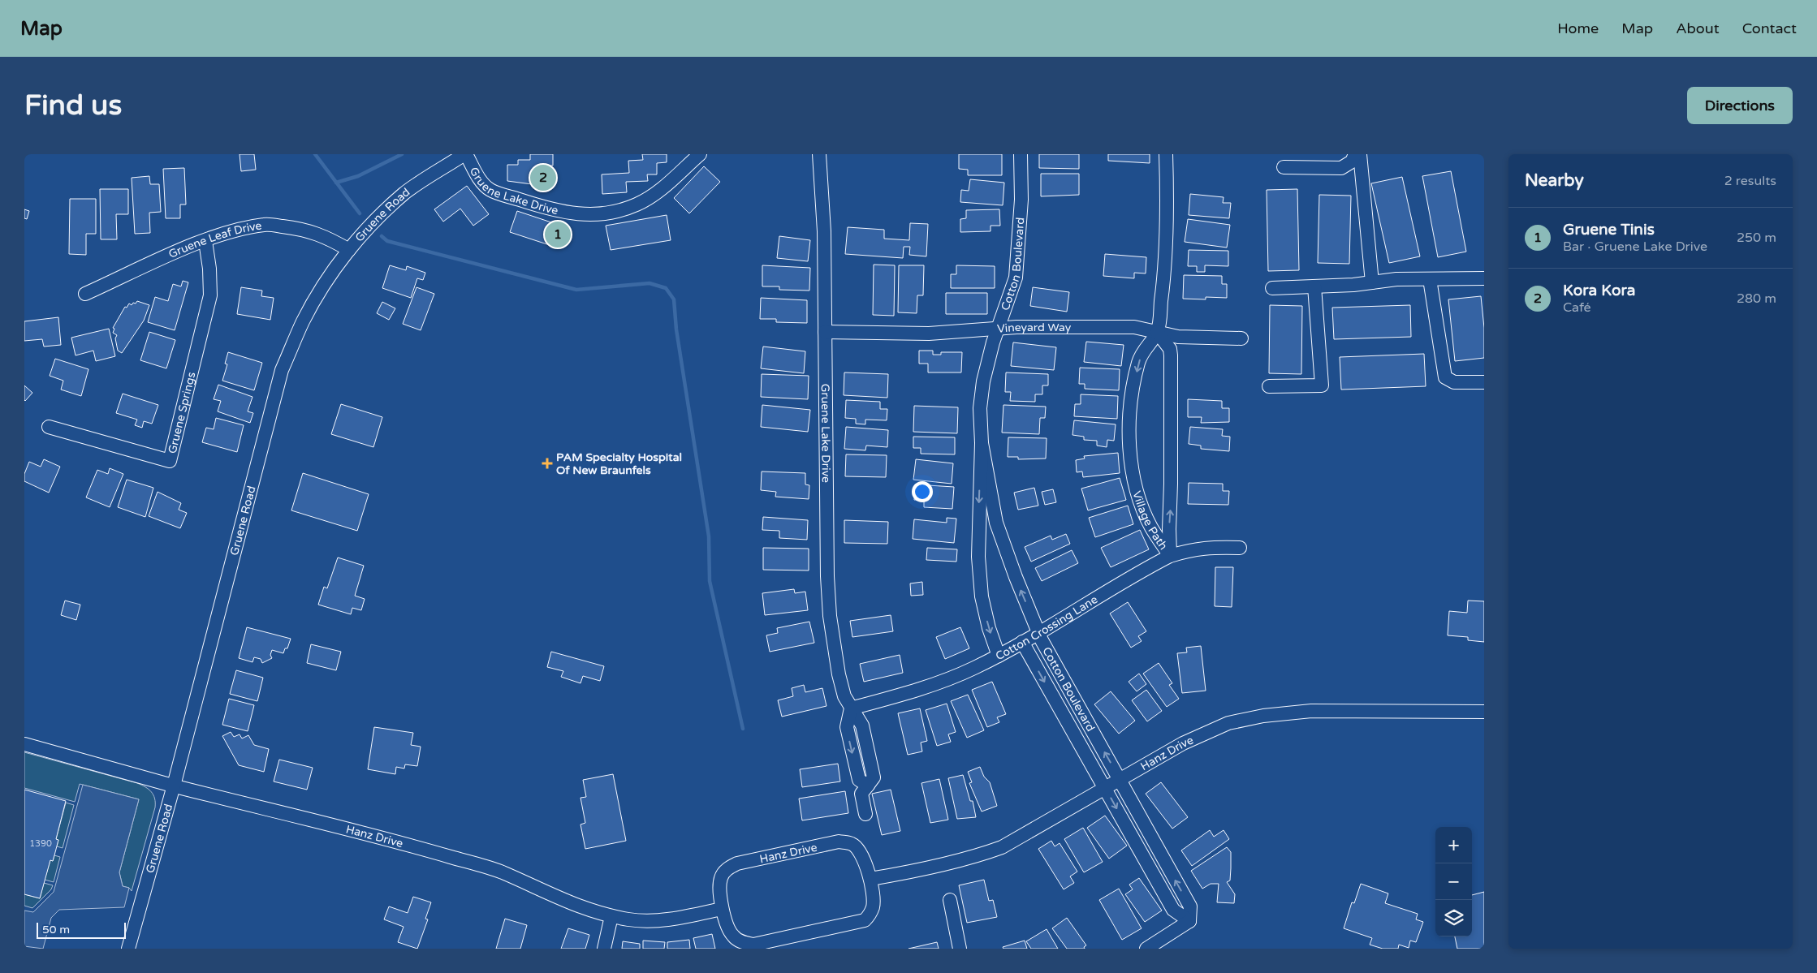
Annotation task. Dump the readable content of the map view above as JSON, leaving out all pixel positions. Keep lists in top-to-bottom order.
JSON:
{
  "streets": {
    "street": [
      "Gruene Lake Drive",
      "Gruene Road",
      "Gruene Leaf Drive",
      "Cotton Boulevard",
      "Vineyard Way",
      "Gruene Springs",
      "Village Path",
      "Cotton Crossing Lane",
      "Hanz Drive"
    ]
  },
  "crossings": [
    ["Gruene Lake Drive", "Gruene Road"],
    ["Gruene Lake Drive", "Vineyard Way"],
    ["Gruene Lake Drive", "Cotton Crossing Lane"],
    ["Gruene Road", "Gruene Leaf Drive"],
    ["Gruene Road", "Hanz Drive"],
    ["Gruene Leaf Drive", "Gruene Springs"],
    ["Cotton Boulevard", "Vineyard Way"],
    ["Cotton Boulevard", "Cotton Crossing Lane"],
    ["Cotton Boulevard", "Hanz Drive"],
    ["Vineyard Way", "Village Path"],
    ["Village Path", "Cotton Crossing Lane"]
  ],
  "places": {
    "health": ["PAM Specialty Hospital Of New Braunfels"]
  },
  "house_numbers": ["1390"],
  "scale_bar": "50 m",
  "page": {
    "header": "Map",
    "nav": [
      "Home",
      "Map",
      "About",
      "Contact"
    ],
    "buttons": "Directions",
    "title": "Find us",
    "heading": ["Nearby", "2 results"],
    "pins": ["2", "1"],
    "list": [
      {
        "mark": "1",
        "name": "Gruene Tinis",
        "note": "Bar · Gruene Lake Drive",
        "value": "250 m"
      },
      {
        "mark": "2",
        "name": "Kora Kora",
        "note": "Café",
        "value": "280 m"
      }
    ],
    "map_buttons": ["+", "−"],
    "scale": "50 m"
  }
}
